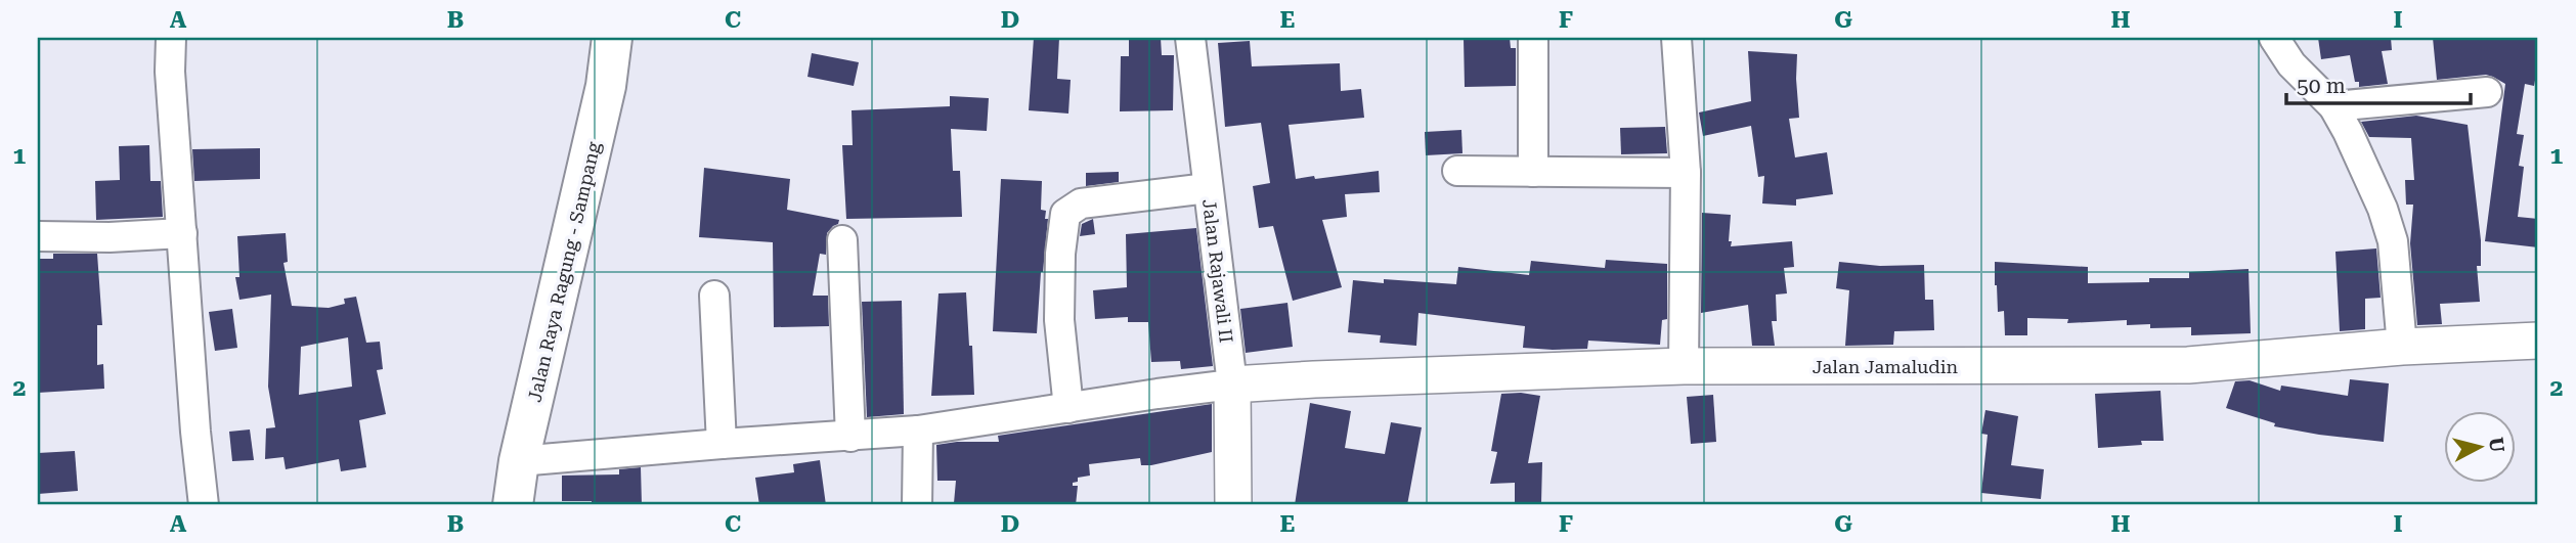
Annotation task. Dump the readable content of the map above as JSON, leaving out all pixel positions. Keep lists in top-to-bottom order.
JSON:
{
  "streets": {
    "main road": ["Jalan Raya Ragung - Sampang"],
    "street": ["Jalan Rajawali II", "Jalan Jamaludin"]
  },
  "crossings": [
    ["Jalan Rajawali II", "Jalan Jamaludin"]
  ],
  "scale_bar": "50 m",
  "north": "right",
  "grid": {
    "columns": [
      "A",
      "B",
      "C",
      "D",
      "E",
      "F",
      "G",
      "H",
      "I"
    ],
    "rows": ["1", "2"]
  }
}
